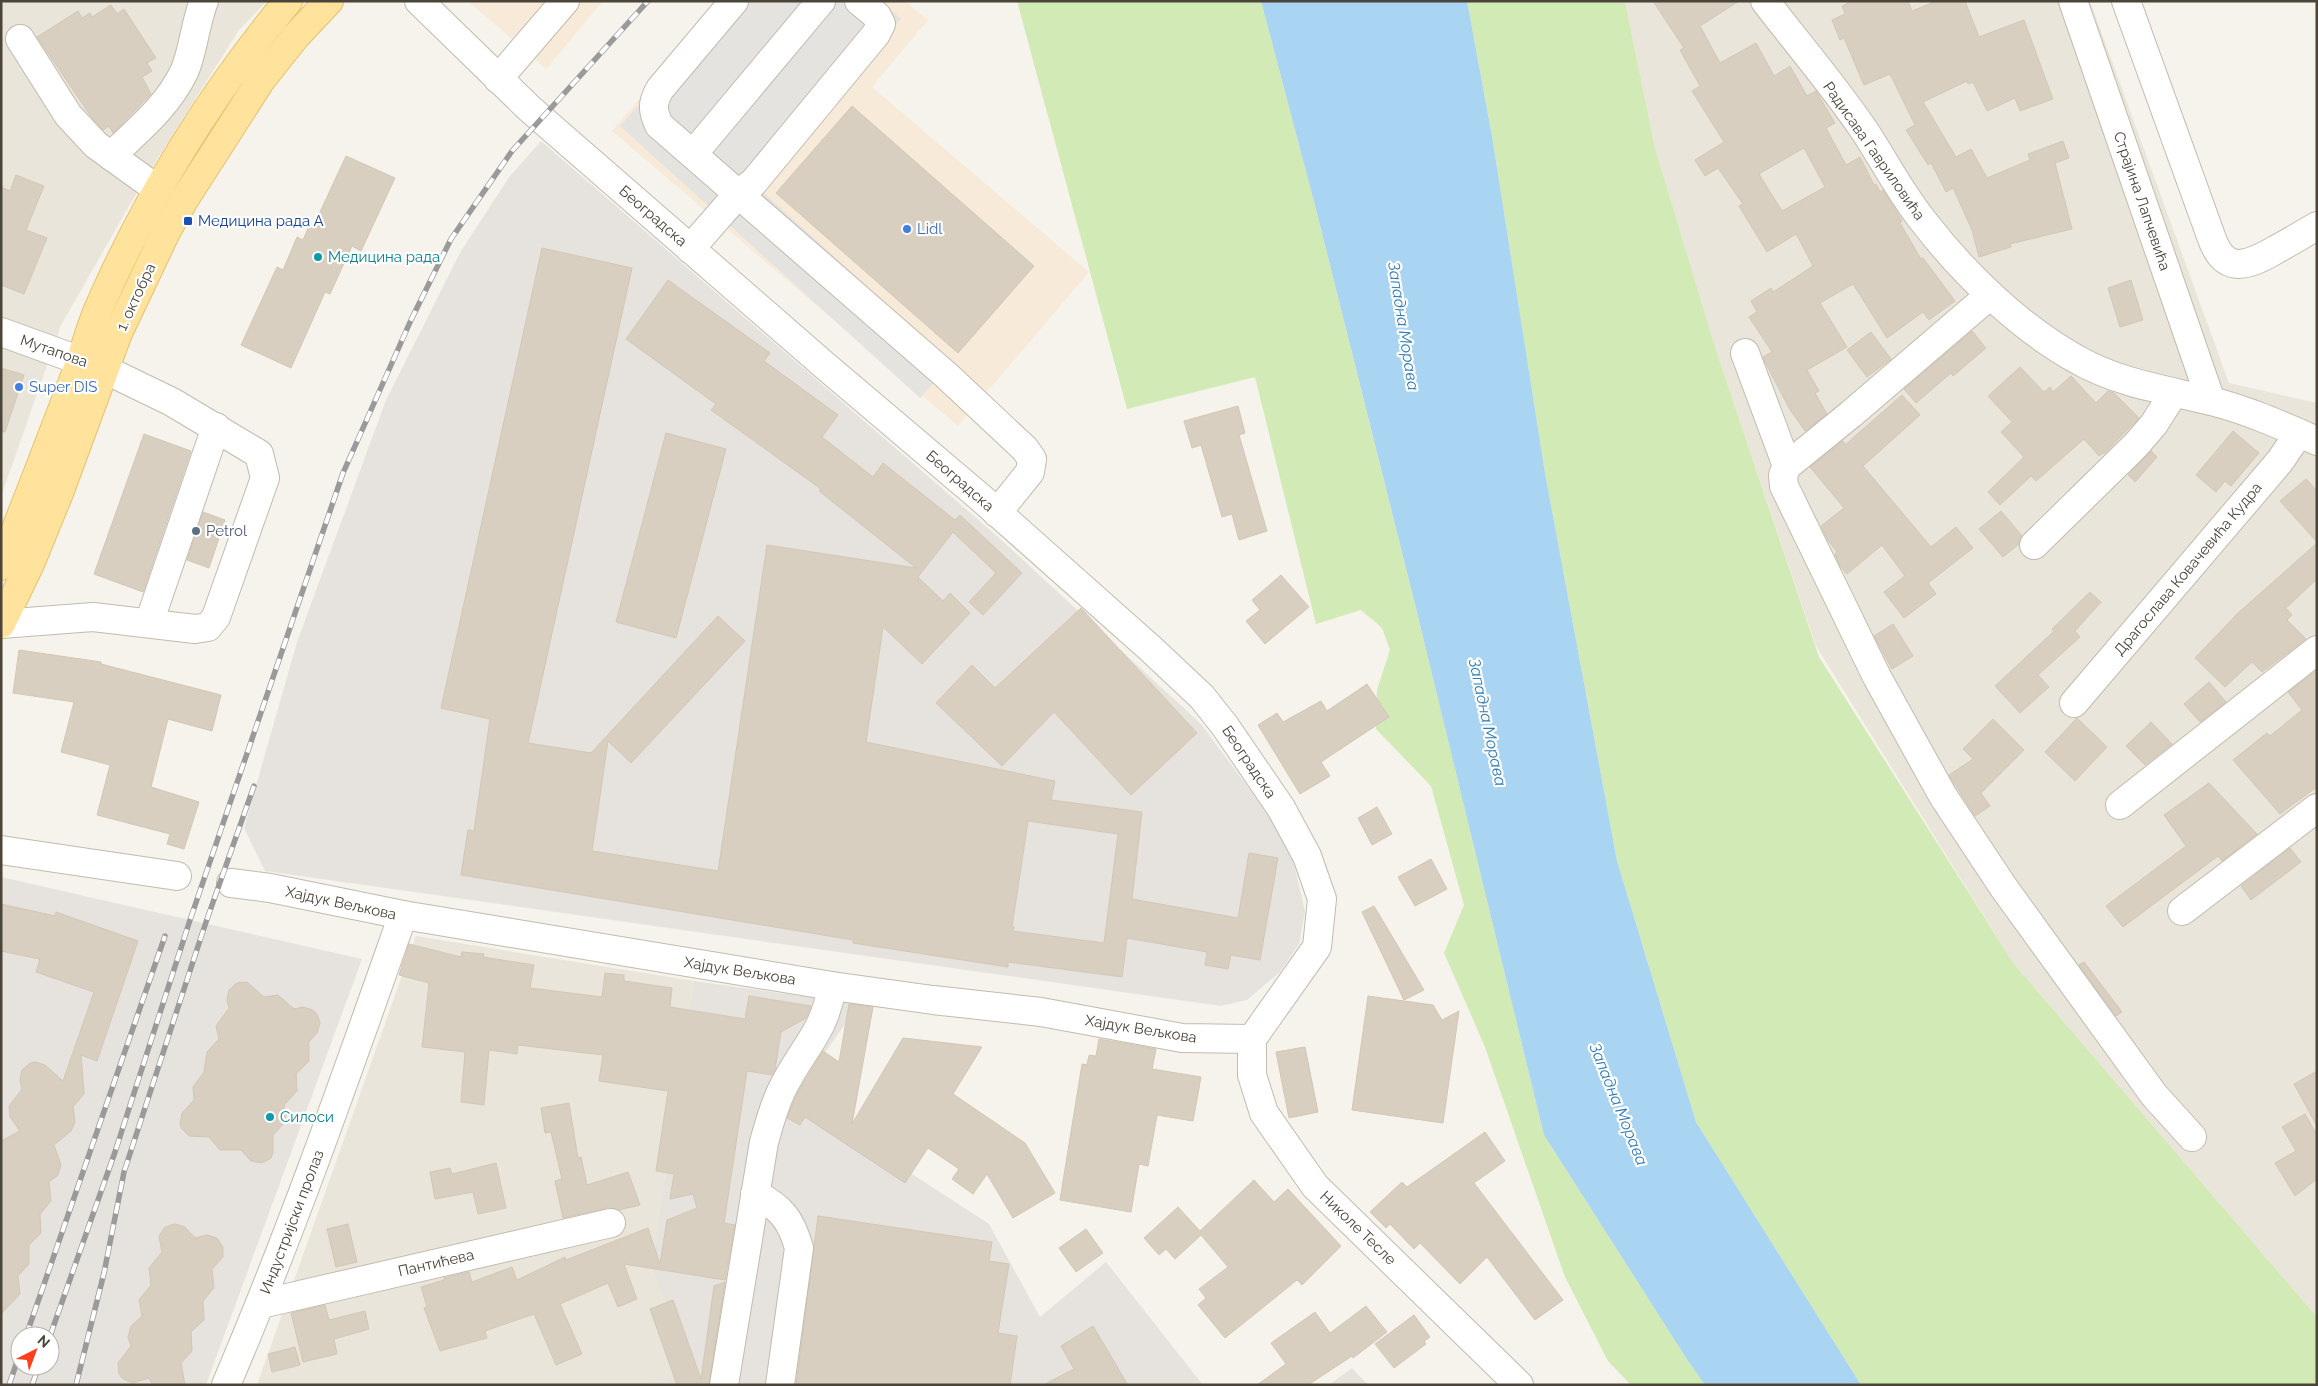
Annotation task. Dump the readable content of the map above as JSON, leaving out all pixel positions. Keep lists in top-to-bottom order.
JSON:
{
  "streets": {
    "main road": ["1. октобра"],
    "street": [
      "Радисава Гавриловића",
      "Страјина Лапчевића",
      "Београдска",
      "Мутапова",
      "Драгослава Ковачевића Кудра",
      "Хајдук Вељкова",
      "Индустријски пролаз",
      "Николе Тесле",
      "Пантићева"
    ]
  },
  "crossings": [
    ["Радисава Гавриловића", "Страјина Лапчевића"],
    ["Радисава Гавриловића", "Драгослава Ковачевића Кудра"],
    ["Страјина Лапчевића", "Драгослава Ковачевића Кудра"],
    ["Београдска", "Хајдук Вељкова"],
    ["Београдска", "Николе Тесле"],
    ["1. октобра", "Мутапова"],
    ["Хајдук Вељкова", "Индустријски пролаз"],
    ["Хајдук Вељкова", "Николе Тесле"],
    ["Индустријски пролаз", "Пантићева"]
  ],
  "water": ["Западна Морава"],
  "places": {
    "transit": ["Медицина рада А"],
    "other": [
      "Lidl",
      "Медицина рада",
      "Super DIS",
      "Petrol",
      "Силоси"
    ]
  },
  "north": "top right"
}
